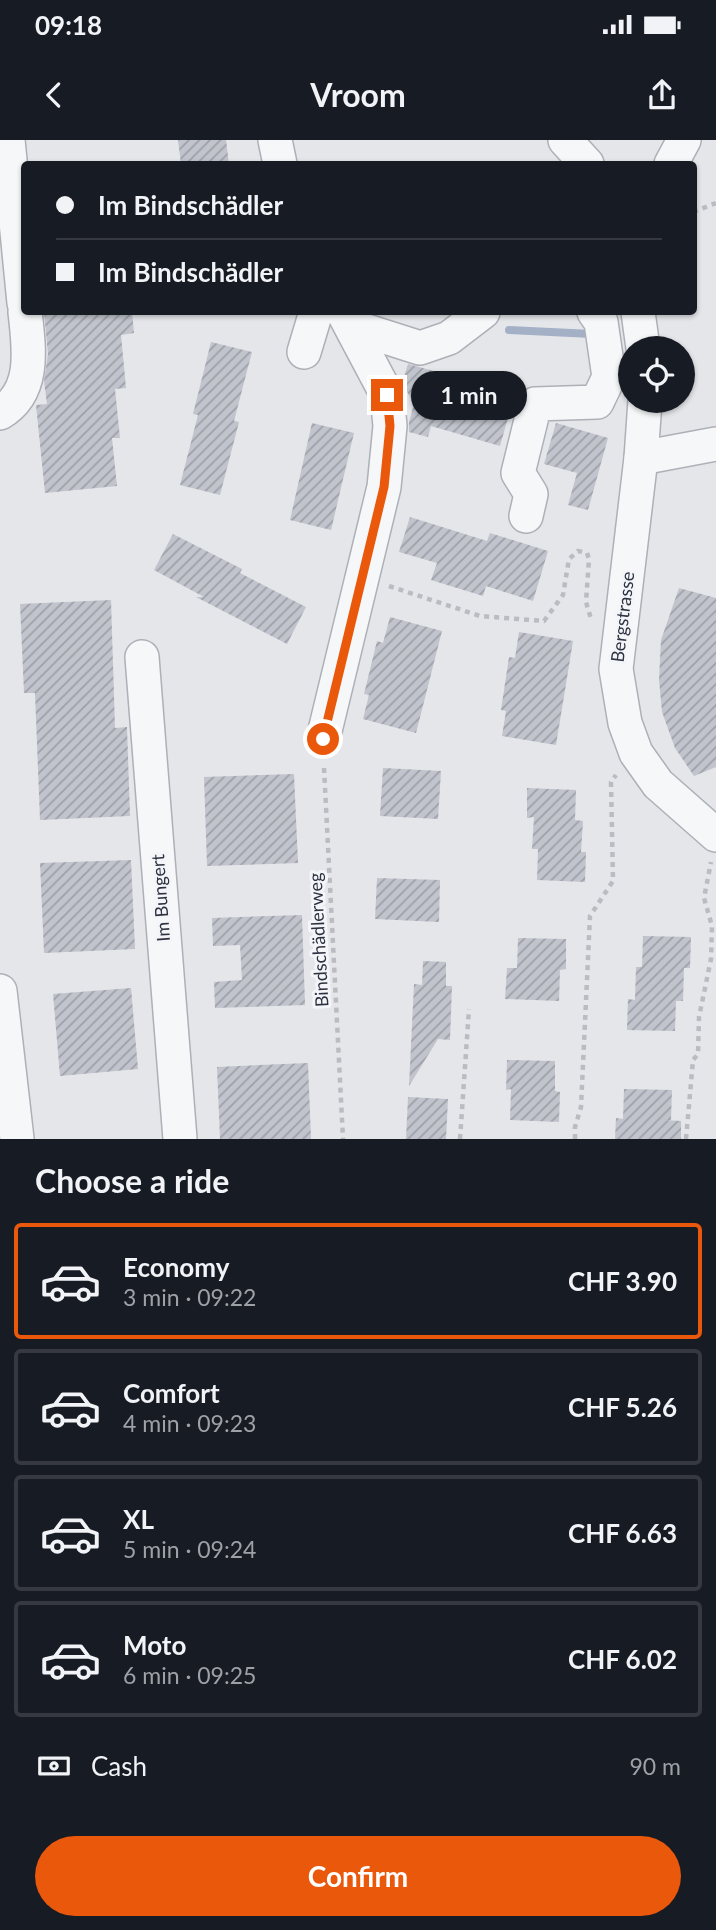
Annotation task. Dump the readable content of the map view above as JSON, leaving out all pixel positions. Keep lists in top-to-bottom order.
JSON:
{
  "streets": {
    "street": ["Bergstrasse", "Im Bungert"],
    "path": ["Bindschädlerweg"]
  },
  "page": {
    "status": "09:18",
    "header": "Vroom",
    "banner": ["Im Bindschädler", "Im Bindschädler"],
    "bubble": "1 min",
    "heading": "Choose a ride",
    "list": [
      {
        "name": "Economy",
        "note": "3 min · 09:22",
        "value": "CHF 3.90"
      },
      {
        "name": "Comfort",
        "note": "4 min · 09:23",
        "value": "CHF 5.26"
      },
      {
        "name": "XL",
        "note": "5 min · 09:24",
        "value": "CHF 6.63"
      },
      {
        "name": "Moto",
        "note": "6 min · 09:25",
        "value": "CHF 6.02"
      }
    ],
    "pay": ["Cash", "90 m"],
    "buttons": "Confirm"
  }
}
